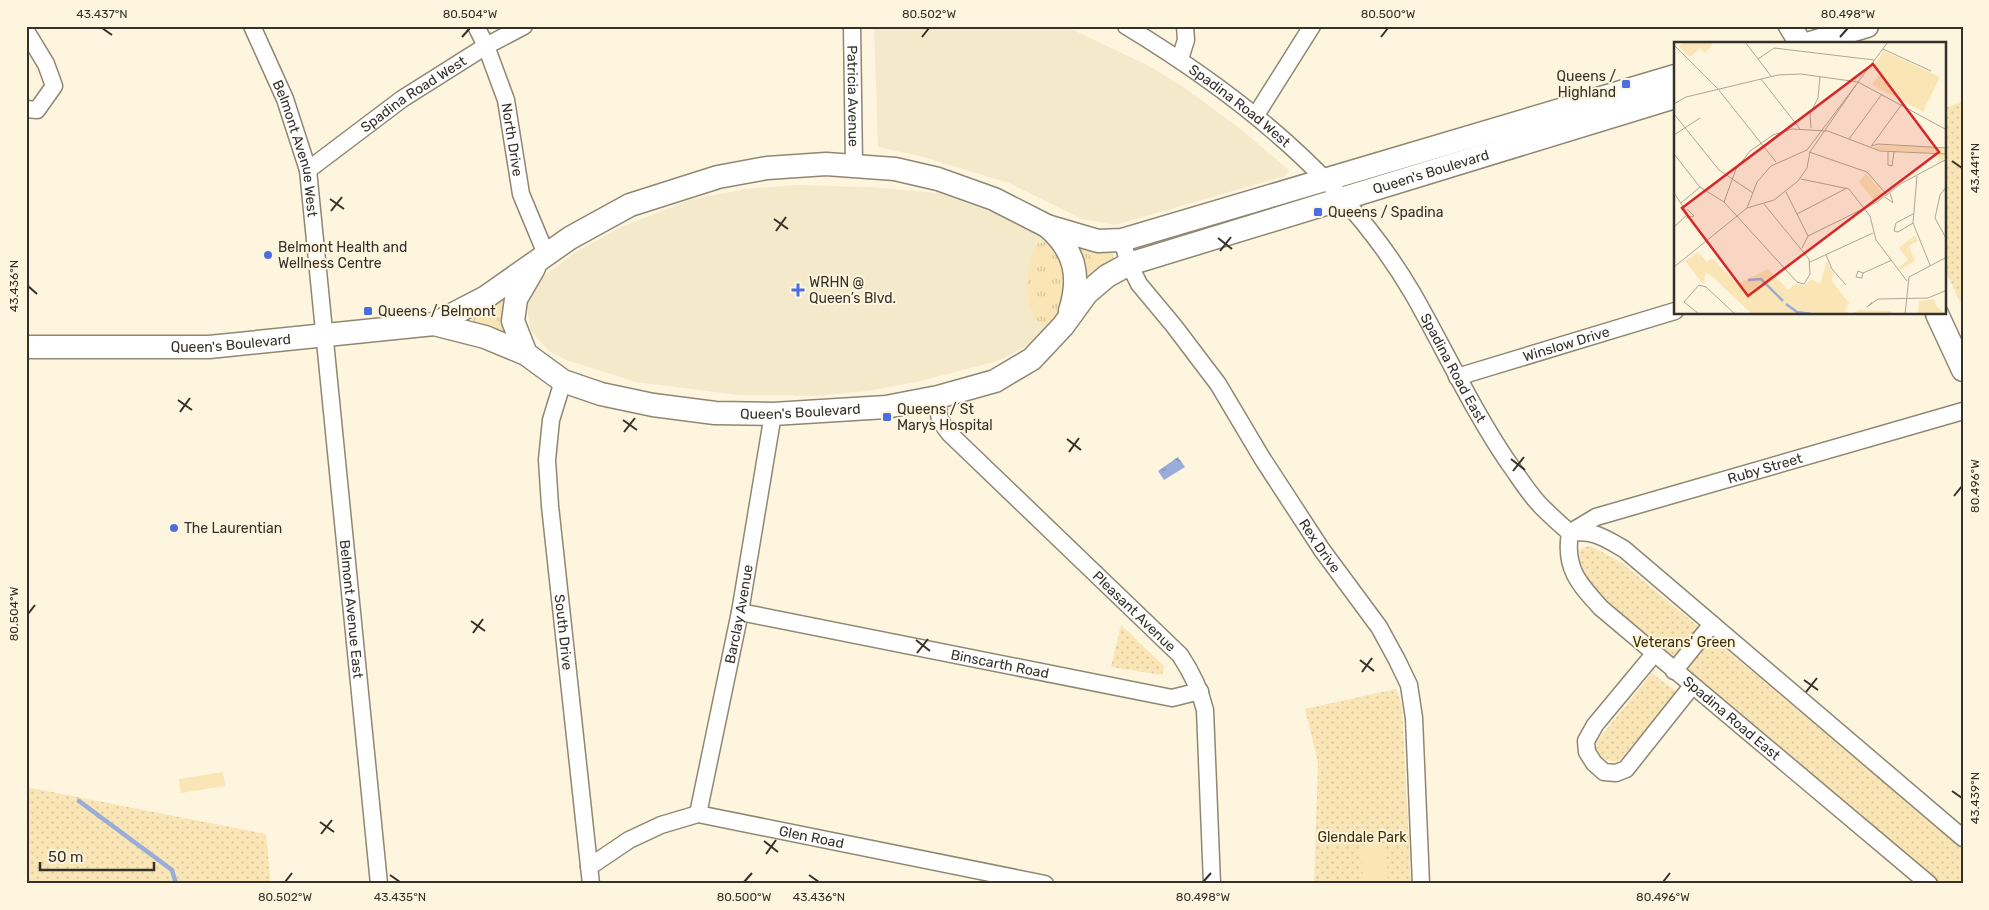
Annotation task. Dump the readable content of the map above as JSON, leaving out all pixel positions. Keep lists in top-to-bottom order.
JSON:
{
  "streets": {
    "street": [
      "Spadina Road West",
      "Patricia Avenue",
      "North Drive",
      "Belmont Avenue West",
      "Queen's Boulevard",
      "Winslow Drive",
      "Spadina Road East",
      "Ruby Street",
      "Rex Drive",
      "Belmont Avenue East",
      "Pleasant Avenue",
      "Barclay Avenue",
      "South Drive",
      "Binscarth Road",
      "Glen Road"
    ]
  },
  "crossings": [
    ["Spadina Road West", "North Drive"],
    ["Spadina Road West", "Belmont Avenue West"],
    ["Spadina Road West", "Queen's Boulevard"],
    ["Spadina Road West", "Spadina Road East"],
    ["Patricia Avenue", "Queen's Boulevard"],
    ["North Drive", "Queen's Boulevard"],
    ["Belmont Avenue West", "Queen's Boulevard"],
    ["Belmont Avenue West", "Belmont Avenue East"],
    ["Queen's Boulevard", "Spadina Road East"],
    ["Queen's Boulevard", "Rex Drive"],
    ["Queen's Boulevard", "Belmont Avenue East"],
    ["Queen's Boulevard", "Pleasant Avenue"],
    ["Queen's Boulevard", "Barclay Avenue"],
    ["Queen's Boulevard", "South Drive"],
    ["Winslow Drive", "Spadina Road East"],
    ["Spadina Road East", "Ruby Street"],
    ["Pleasant Avenue", "Binscarth Road"],
    ["Barclay Avenue", "Binscarth Road"],
    ["Barclay Avenue", "Glen Road"],
    ["South Drive", "Glen Road"]
  ],
  "parks": ["Veterans' Green", "Glendale Park"],
  "places": {
    "transit": [
      "Queens / Highland",
      "Queens / Spadina",
      "Queens / Belmont",
      "Queens / St Marys Hospital"
    ],
    "other": ["Belmont Health and Wellness Centre", "The Laurentian"],
    "health": ["WRHN @ Queen’s Blvd."]
  },
  "scale_bar": "50 m",
  "coordinates": [
    "43.437°N",
    "80.504°W",
    "80.502°W",
    "80.500°W",
    "80.498°W",
    "43.441°N",
    "43.436°N",
    "80.496°W",
    "43.439°N",
    "43.435°N"
  ]
}
